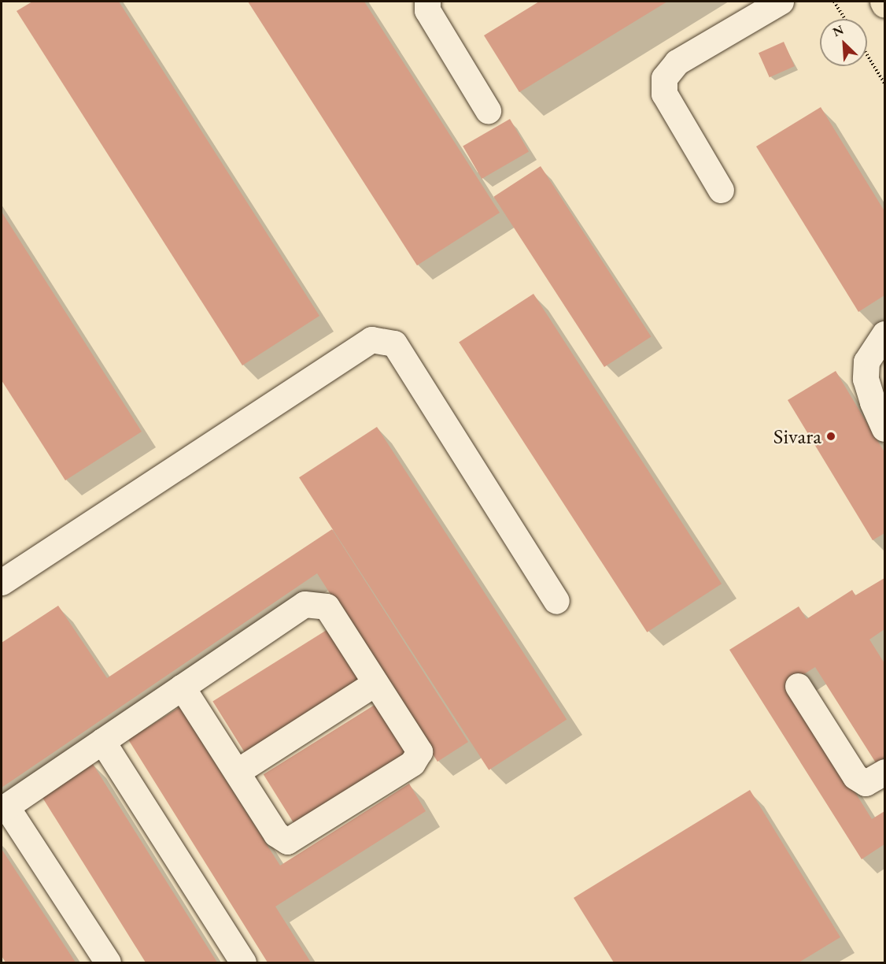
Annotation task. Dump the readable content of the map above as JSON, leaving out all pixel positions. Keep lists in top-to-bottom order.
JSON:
{
  "places": ["Sivara"],
  "north": "top left"
}
